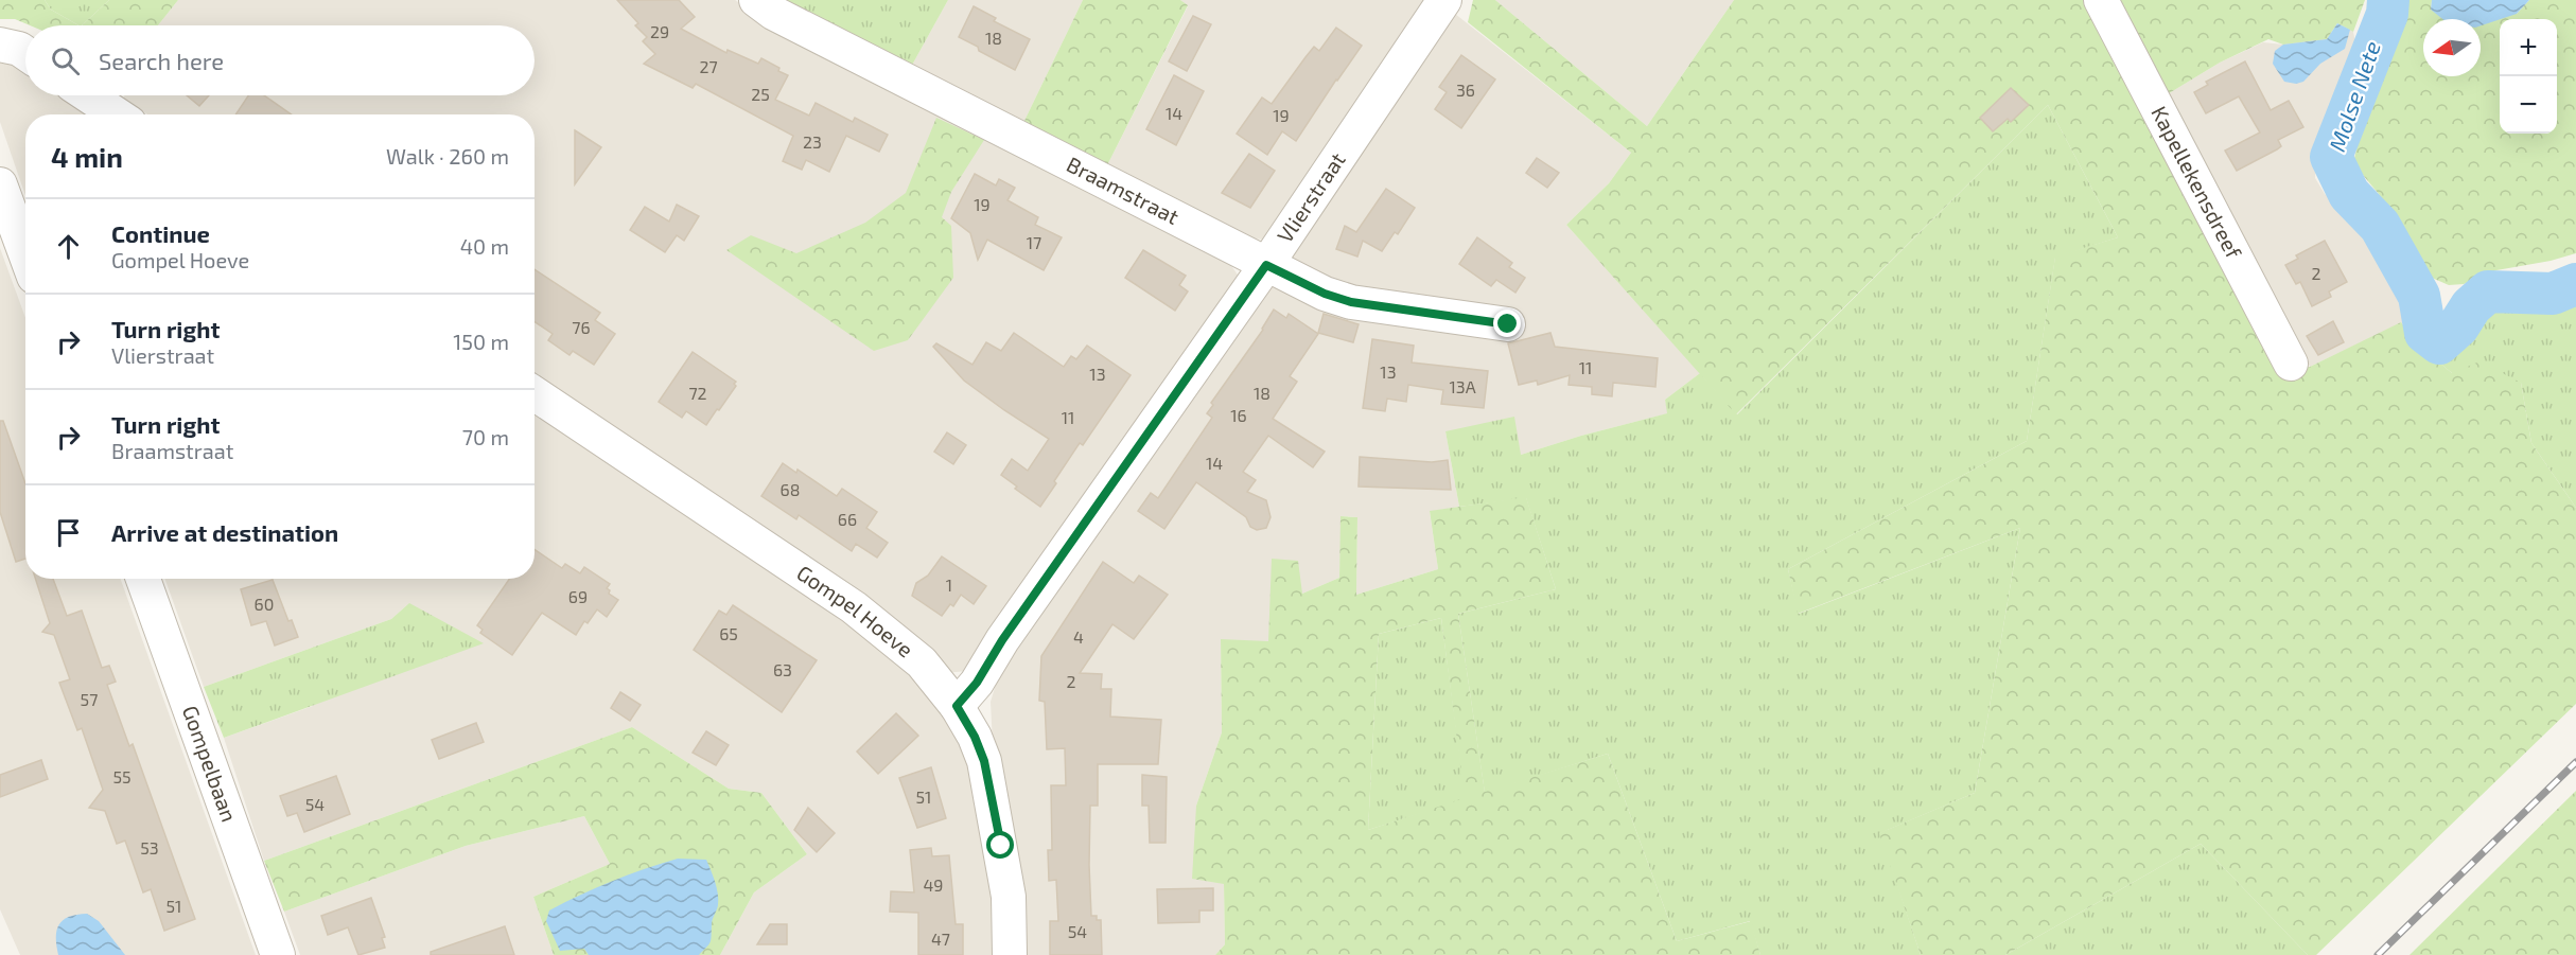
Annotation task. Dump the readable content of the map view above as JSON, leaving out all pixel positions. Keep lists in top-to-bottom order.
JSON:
{
  "streets": {
    "street": [
      "Kapellekensdreef",
      "Braamstraat",
      "Vlierstraat",
      "Gompel Hoeve",
      "Gompelbaan"
    ]
  },
  "crossings": [
    ["Braamstraat", "Vlierstraat"],
    ["Vlierstraat", "Gompel Hoeve"]
  ],
  "water": ["Molse Nete"],
  "house_numbers": [
    "29",
    "18",
    "27",
    "36",
    "25",
    "14",
    "19",
    "23",
    "19",
    "17",
    "2",
    "76",
    "11",
    "13",
    "13",
    "13A",
    "72",
    "18",
    "16",
    "11",
    "14",
    "68",
    "66",
    "1",
    "69",
    "60",
    "65",
    "4",
    "63",
    "2",
    "57",
    "55",
    "51",
    "54",
    "53",
    "49",
    "51",
    "54",
    "47"
  ],
  "north": "left",
  "page": {
    "map_buttons": ["+", "−"],
    "search": "Search here",
    "heading": ["4 min", "Walk · 260 m"],
    "list": [
      ["Continue", "Gompel Hoeve", "40 m"],
      ["Turn right", "Vlierstraat", "150 m"],
      ["Turn right", "Braamstraat", "70 m"],
      "Arrive at destination"
    ]
  }
}
